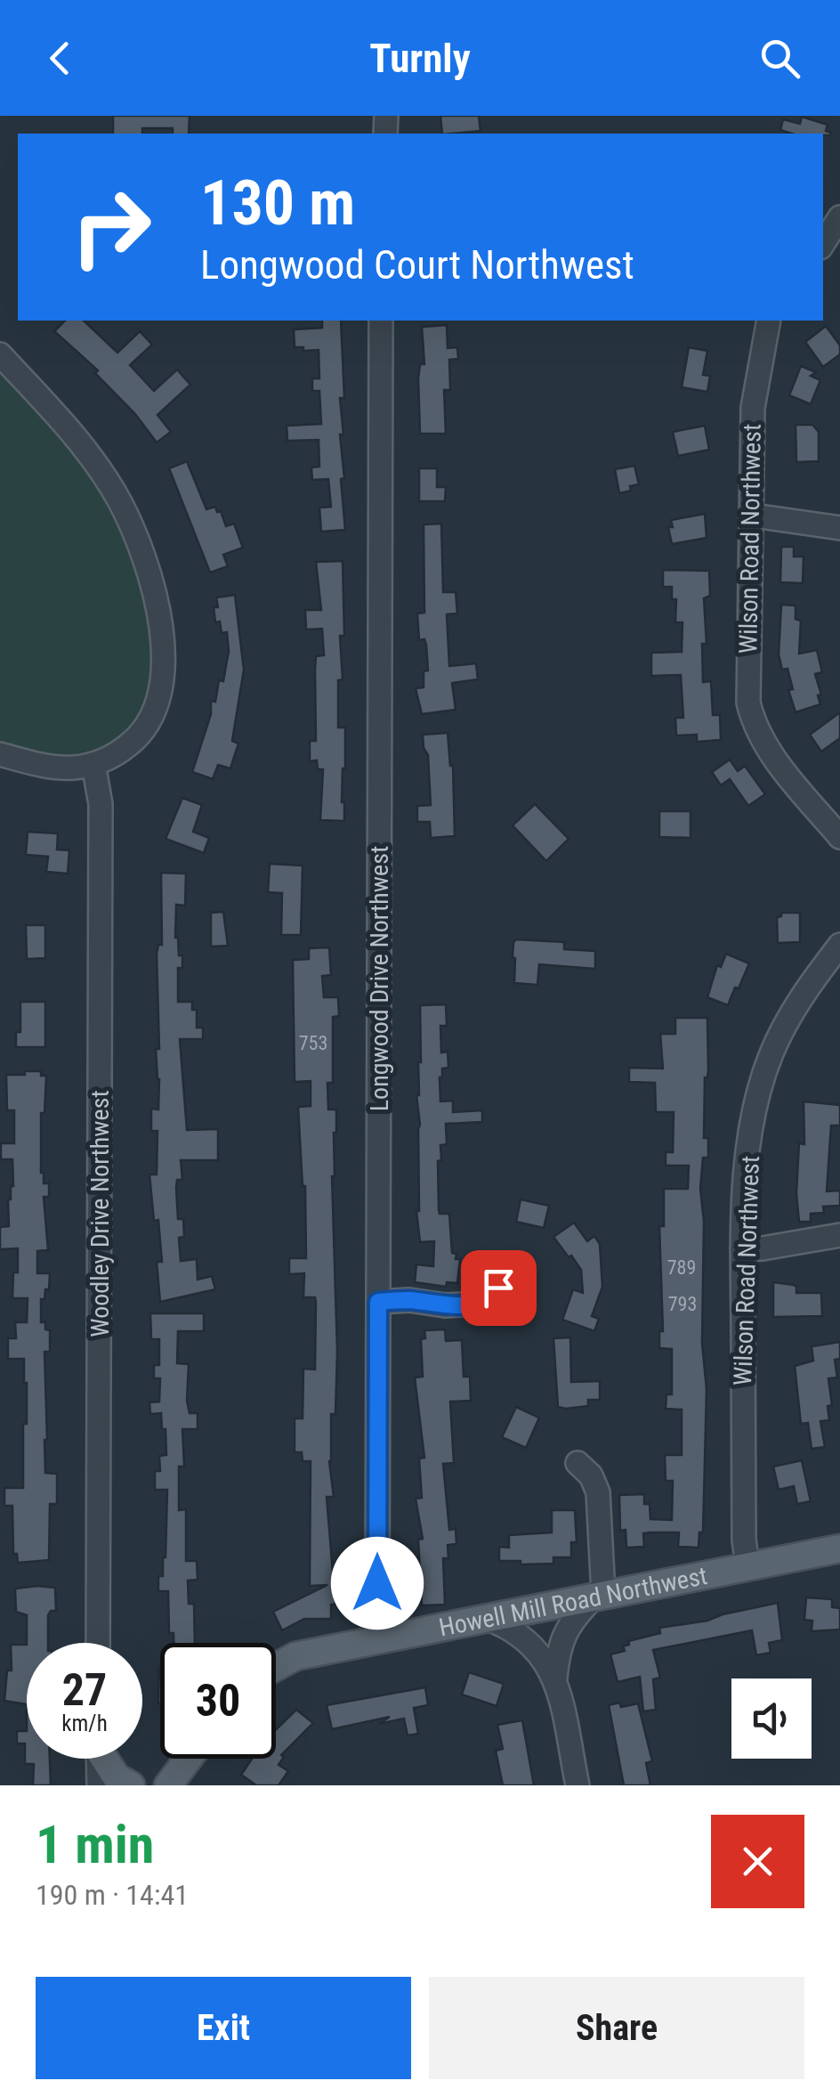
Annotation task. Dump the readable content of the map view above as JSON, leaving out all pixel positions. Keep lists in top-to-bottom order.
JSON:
{
  "streets": {
    "main road": ["Howell Mill Road Northwest"],
    "street": ["Wilson Road Northwest", "Longwood Drive Northwest", "Woodley Drive Northwest"]
  },
  "crossings": [
    ["Wilson Road Northwest", "Howell Mill Road Northwest"],
    ["Longwood Drive Northwest", "Howell Mill Road Northwest"]
  ],
  "house_numbers": ["753", "789", "793"],
  "page": {
    "header": "Turnly",
    "turn": ["130 m", "Longwood Court Northwest"],
    "speed": "27 km/h",
    "limit": "30",
    "heading": ["1 min", "190 m · 14:41"],
    "buttons": ["Exit", "Share"]
  }
}
